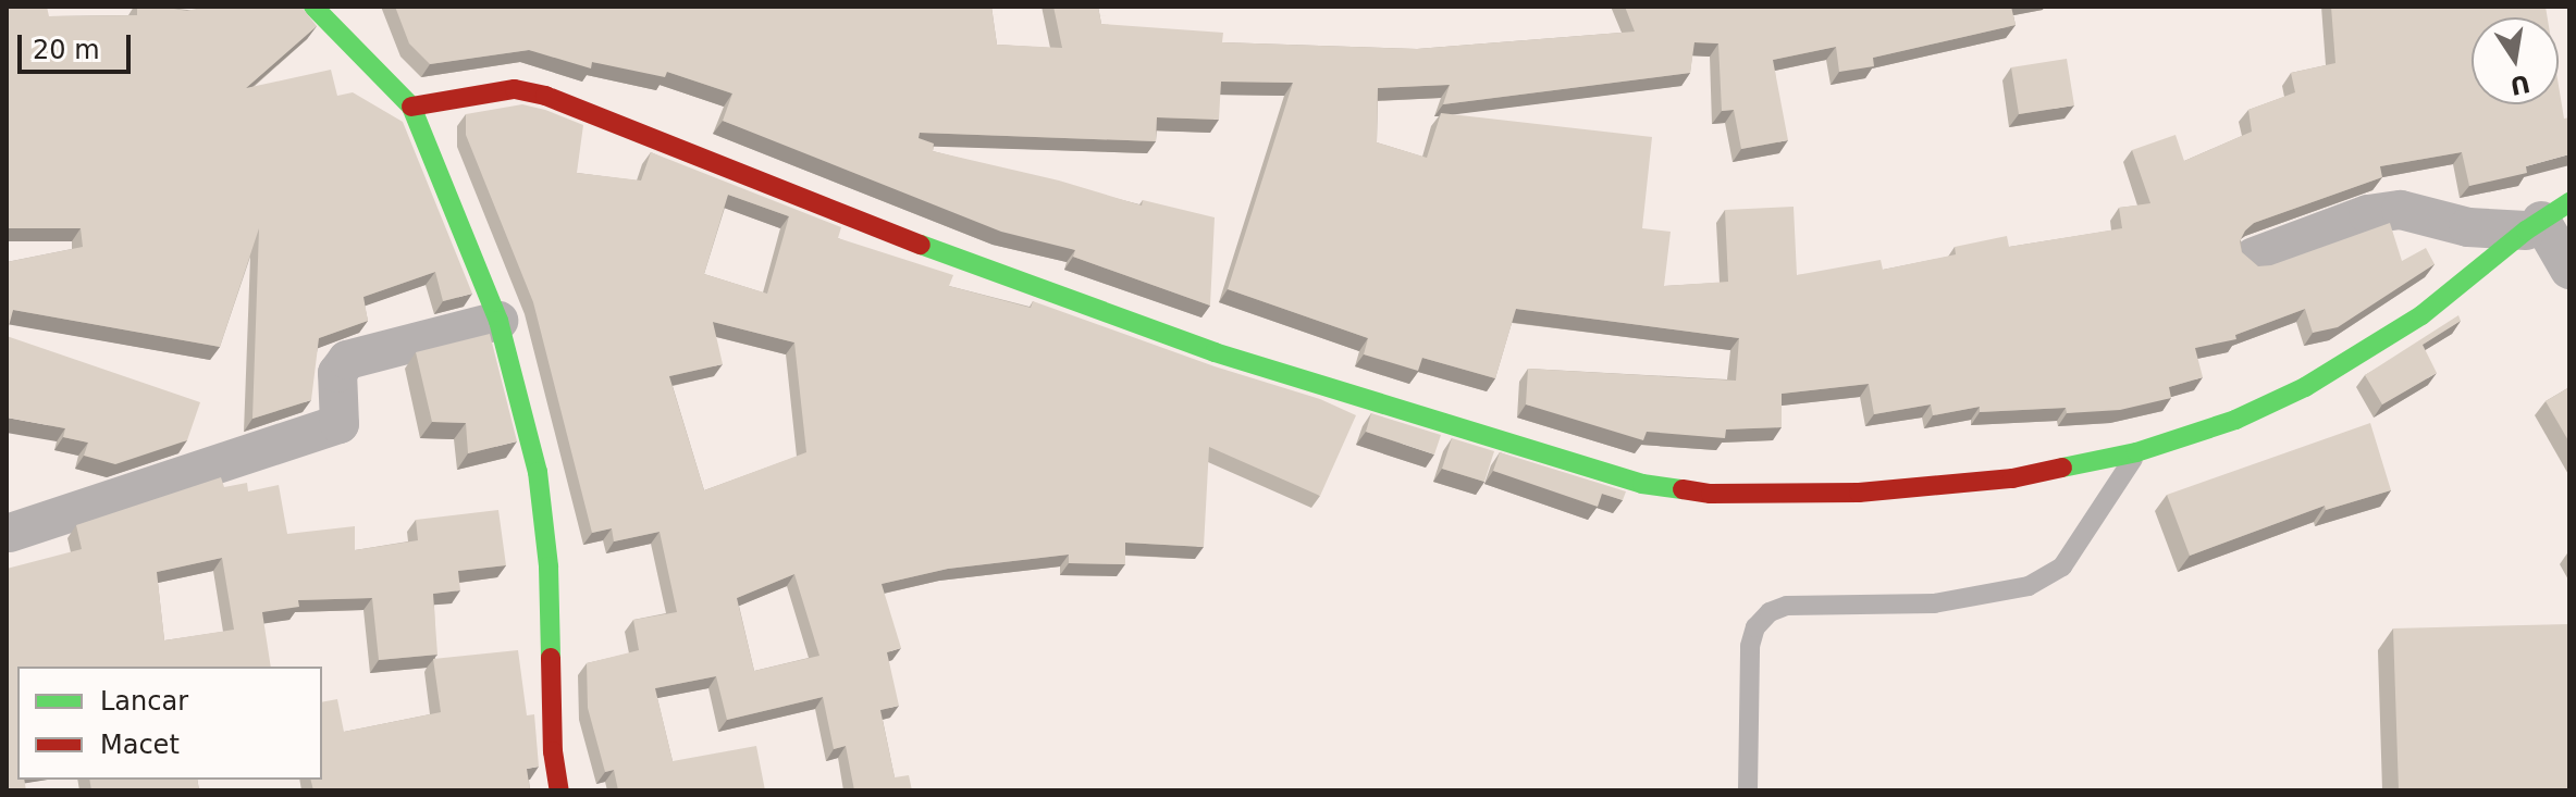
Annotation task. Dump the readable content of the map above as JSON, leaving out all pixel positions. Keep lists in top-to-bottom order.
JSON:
{
  "legend": ["Lancar", "Macet"],
  "scale_bar": "20 m",
  "north": "bottom"
}
